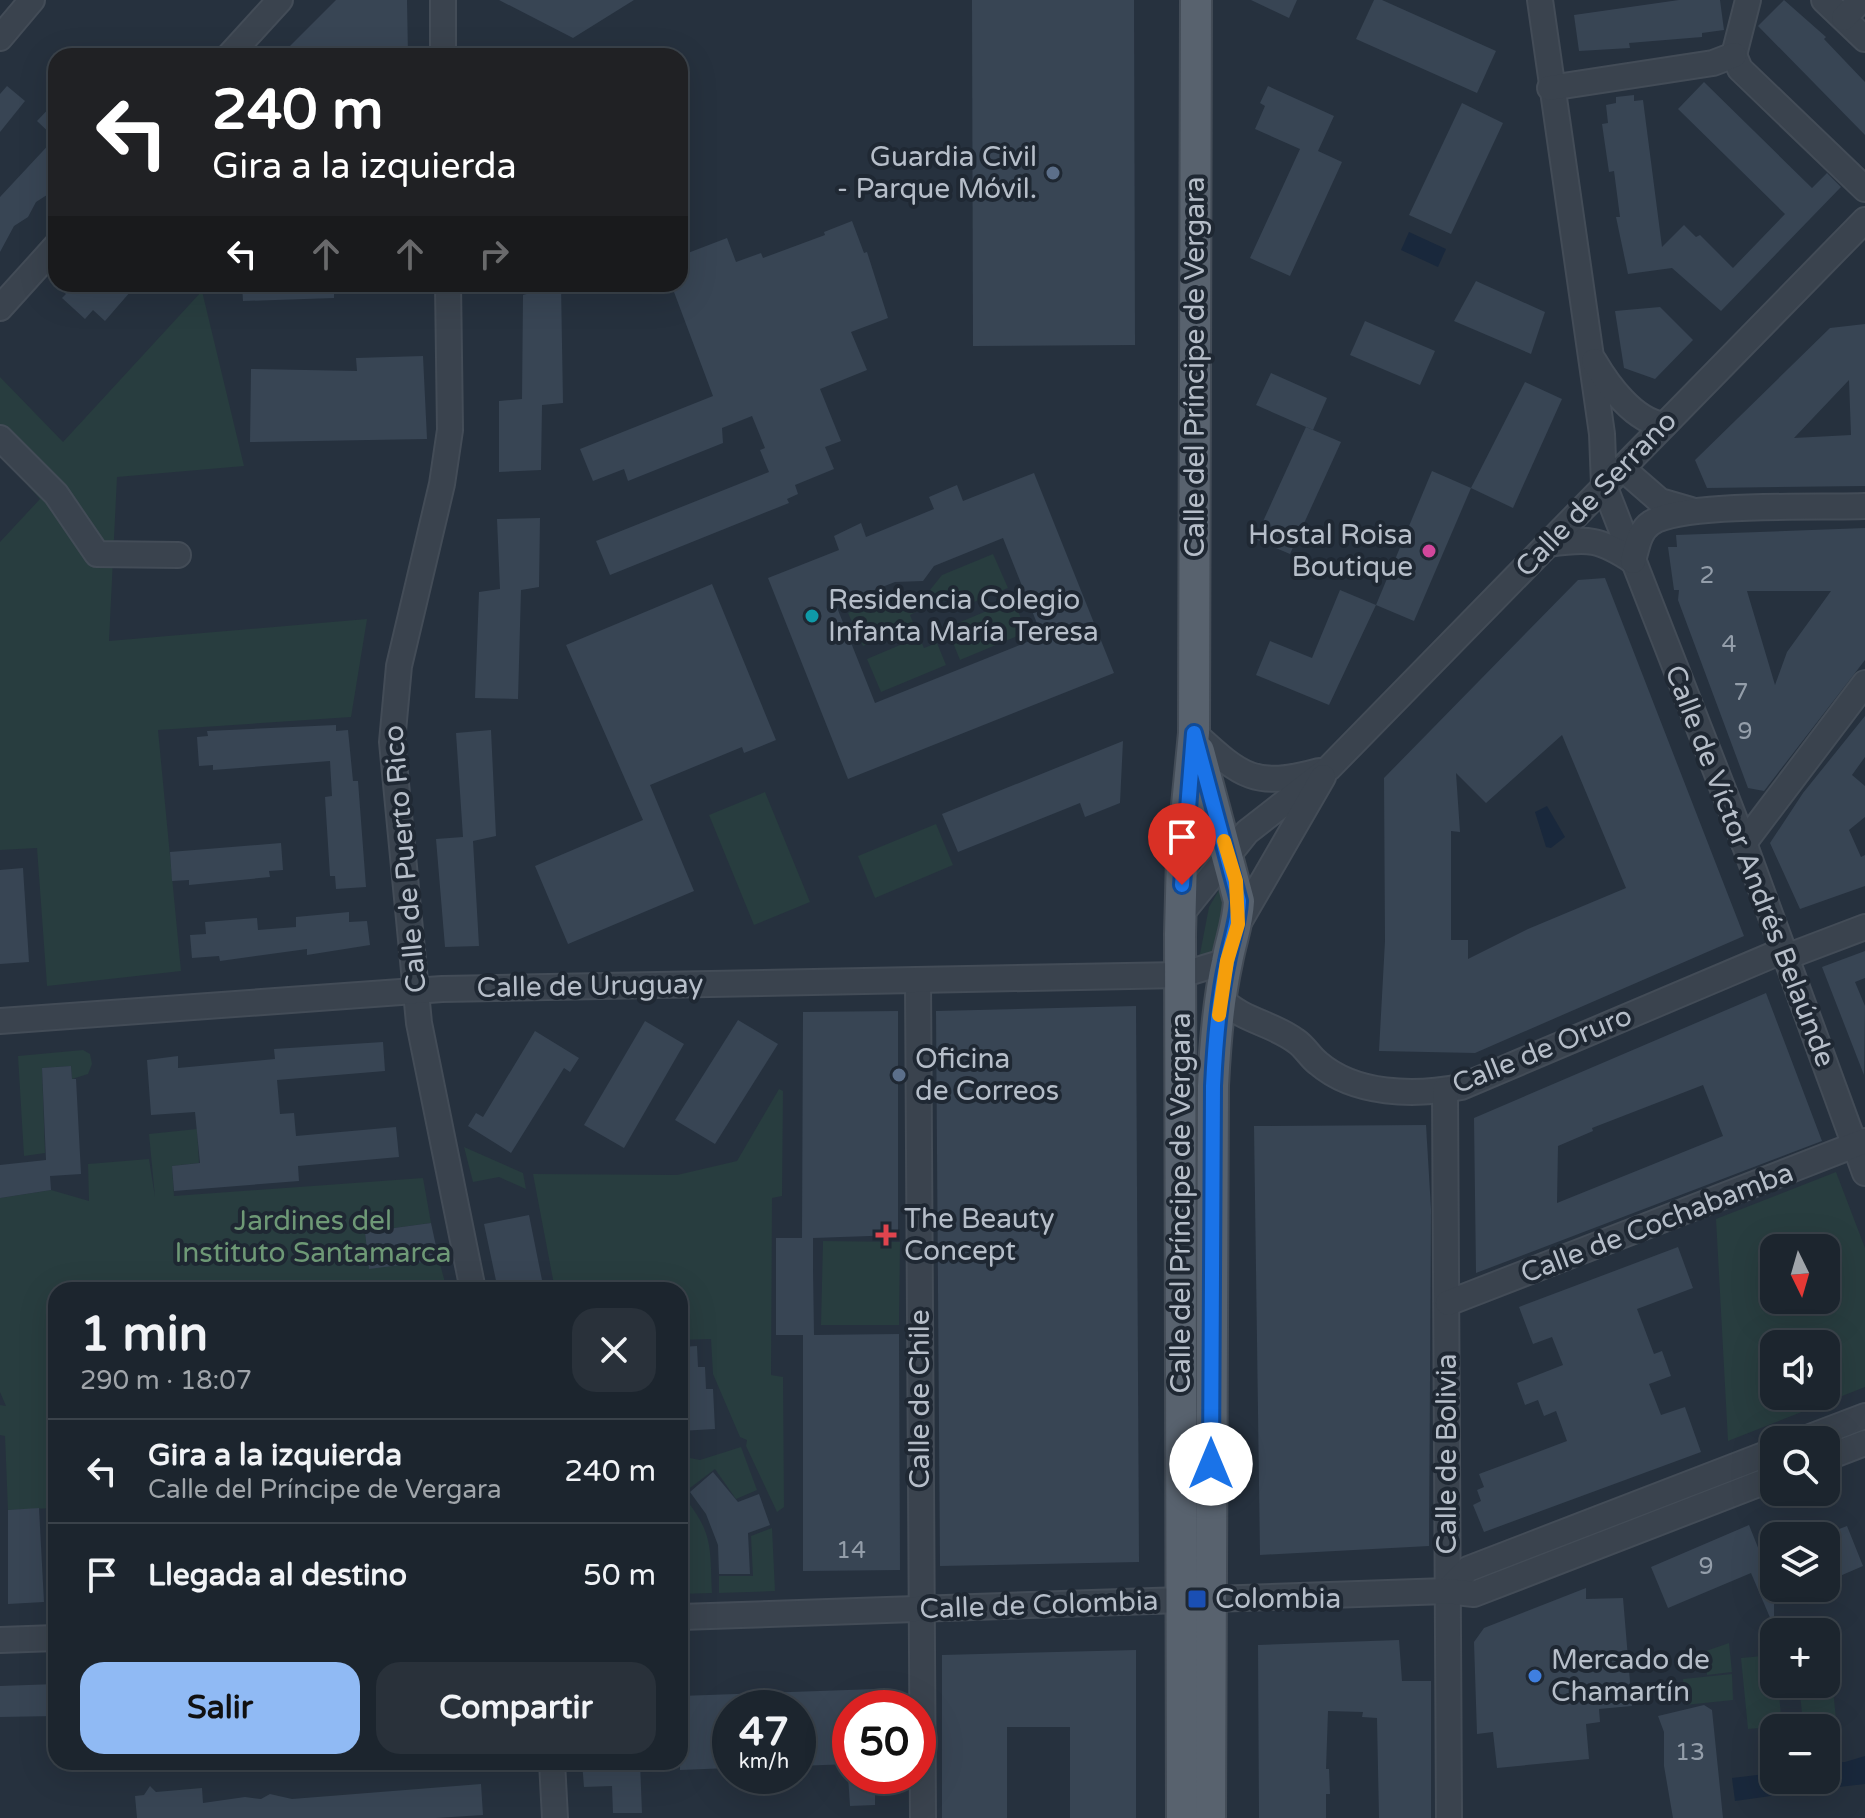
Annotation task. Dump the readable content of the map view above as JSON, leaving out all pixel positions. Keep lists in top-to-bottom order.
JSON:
{
  "streets": {
    "main road": ["Calle del Príncipe de Vergara"],
    "street": [
      "Calle de Serrano",
      "Calle de Puerto Rico",
      "Calle de Víctor Andrés Belaúnde",
      "Calle de Uruguay",
      "Calle de Oruro",
      "Calle de Cochabamba",
      "Calle de Chile",
      "Calle de Bolivia",
      "Calle de Colombia"
    ]
  },
  "crossings": [
    ["Calle del Príncipe de Vergara", "Calle de Uruguay"],
    ["Calle del Príncipe de Vergara", "Calle de Oruro"],
    ["Calle del Príncipe de Vergara", "Calle de Colombia"],
    ["Calle de Serrano", "Calle de Víctor Andrés Belaúnde"],
    ["Calle de Puerto Rico", "Calle de Uruguay"],
    ["Calle de Víctor Andrés Belaúnde", "Calle de Oruro"],
    ["Calle de Víctor Andrés Belaúnde", "Calle de Cochabamba"],
    ["Calle de Uruguay", "Calle de Chile"],
    ["Calle de Oruro", "Calle de Bolivia"],
    ["Calle de Cochabamba", "Calle de Bolivia"],
    ["Calle de Chile", "Calle de Colombia"],
    ["Calle de Bolivia", "Calle de Colombia"]
  ],
  "parks": ["Jardines del Instituto Santamarca"],
  "places": {
    "other": [
      "Guardia Civil - Parque Móvil.",
      "Hostal Roisa Boutique",
      "Residencia Colegio Infanta María Teresa",
      "Oficina de Correos",
      "Mercado de Chamartín"
    ],
    "health": ["The Beauty Concept"],
    "transit": ["Colombia"]
  },
  "house_numbers": [
    "2",
    "4",
    "7",
    "9",
    "14",
    "9",
    "13"
  ],
  "north": "bottom",
  "page": {
    "turn": ["240 m", "Gira a la izquierda"],
    "map_buttons": ["+", "−"],
    "heading": ["1 min", "290 m · 18:07"],
    "list": [
      {
        "name": "Gira a la izquierda",
        "note": "Calle del Príncipe de Vergara",
        "value": "240 m"
      },
      {
        "name": "Llegada al destino",
        "value": "50 m"
      }
    ],
    "buttons": ["Salir", "Compartir"],
    "speed": "47 km/h",
    "limit": "50"
  }
}
